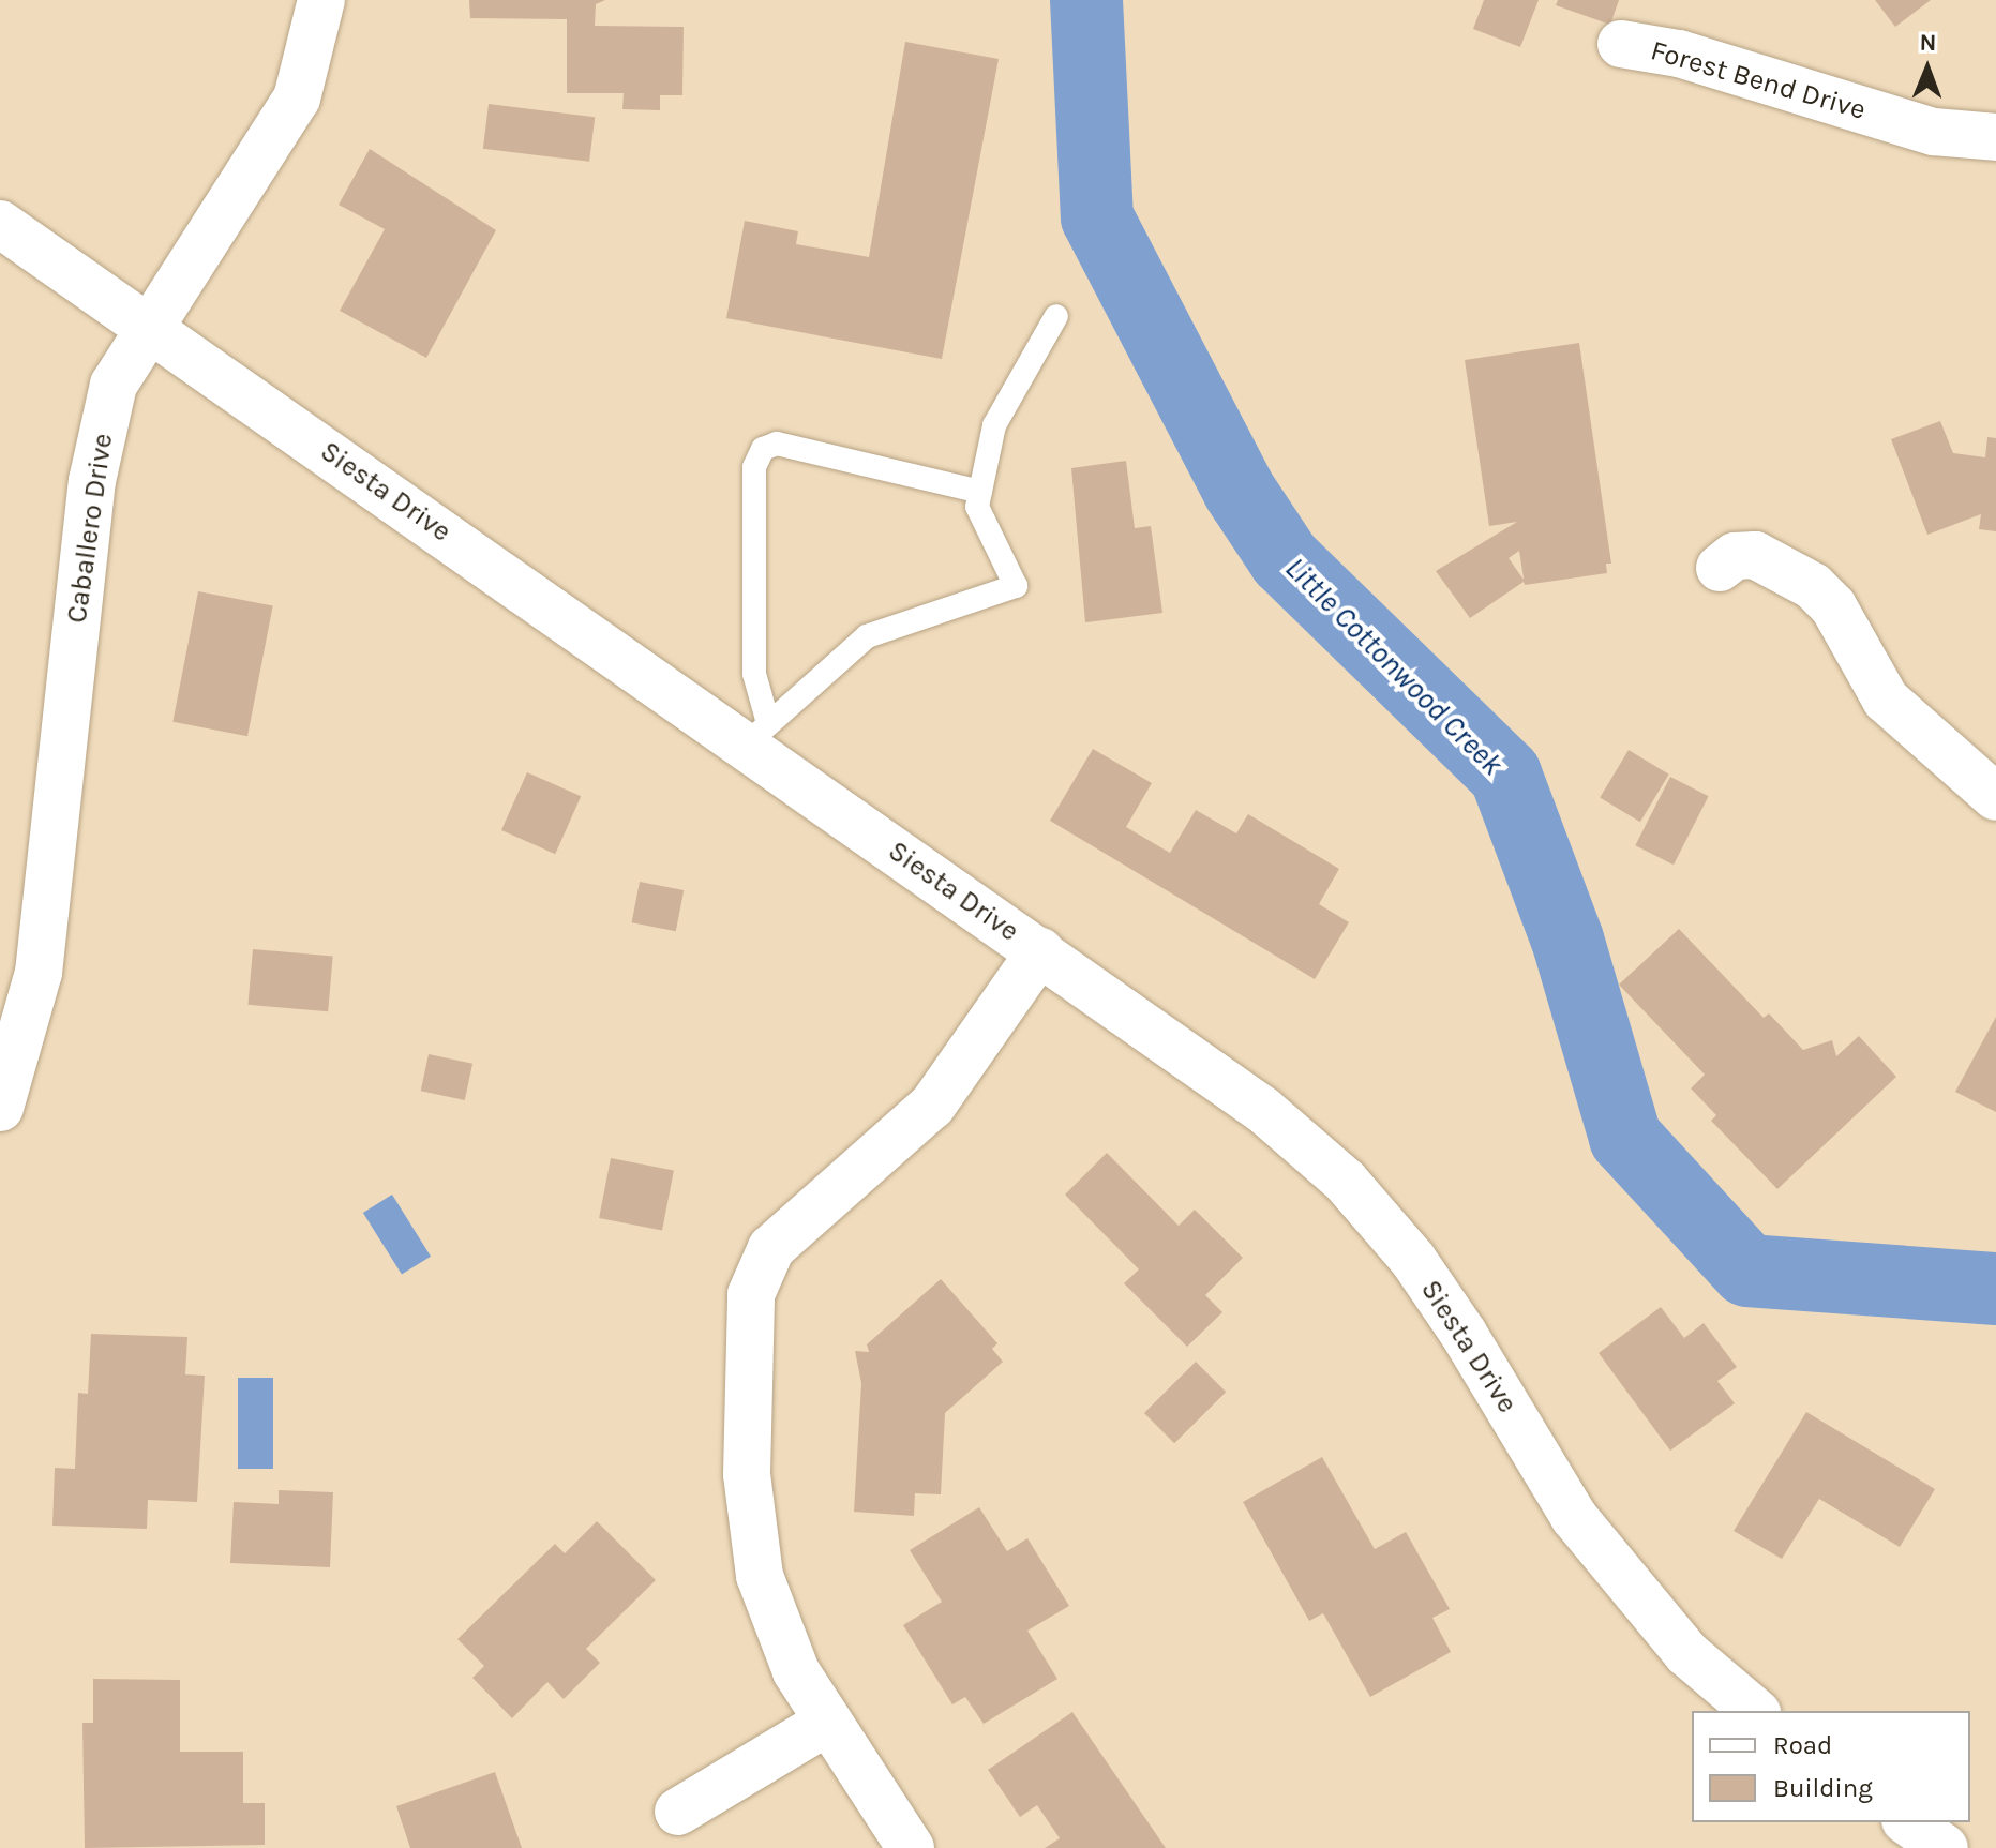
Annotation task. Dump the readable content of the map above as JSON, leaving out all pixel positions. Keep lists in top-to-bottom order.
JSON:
{
  "streets": {
    "street": ["Forest Bend Drive", "Siesta Drive", "Caballero Drive"]
  },
  "crossings": [
    ["Siesta Drive", "Caballero Drive"]
  ],
  "water": ["Little Cottonwood Creek"],
  "legend": ["Road", "Building"],
  "north": "top"
}
